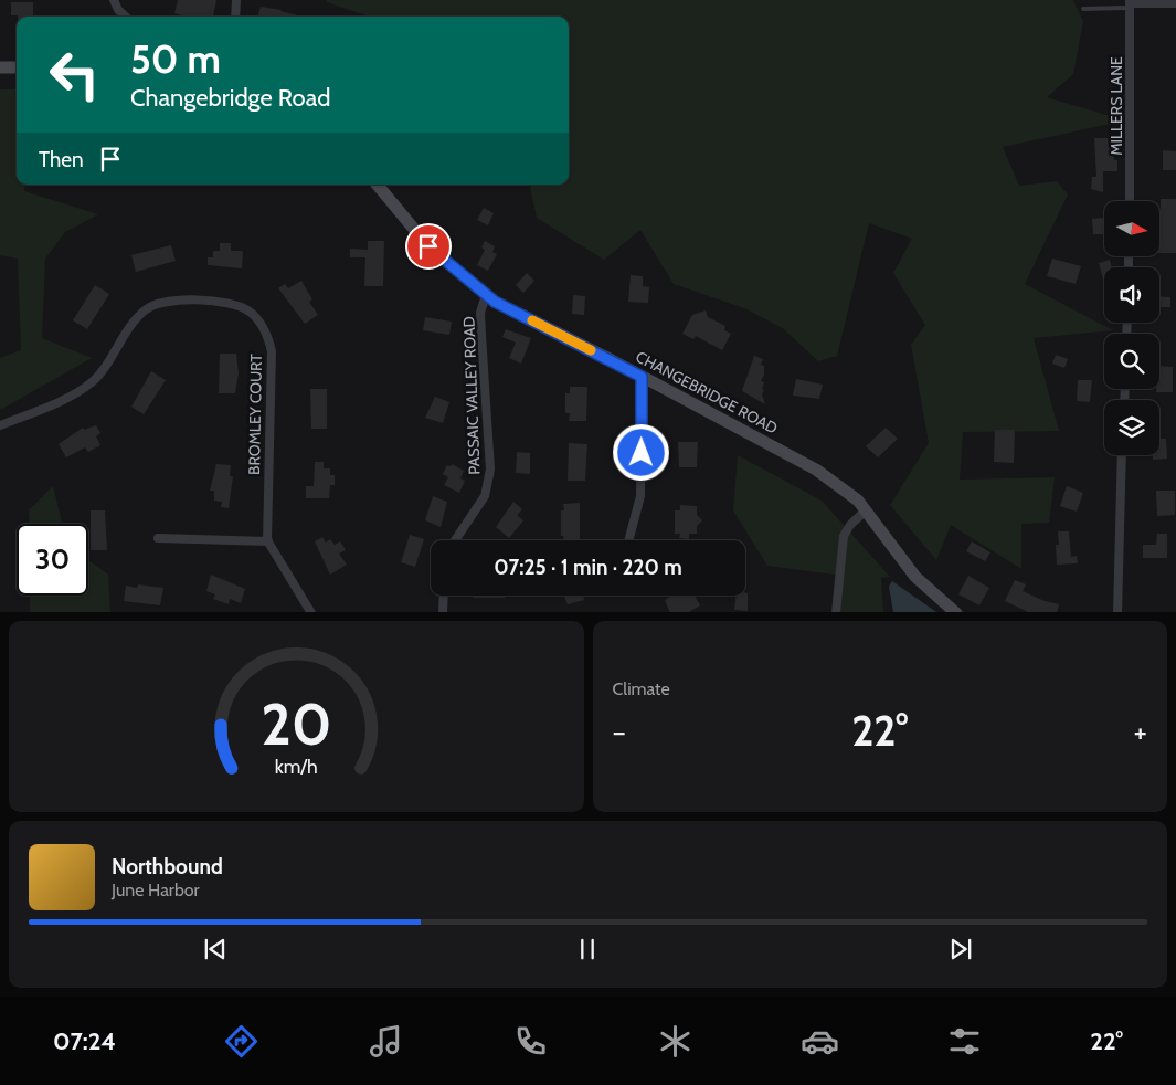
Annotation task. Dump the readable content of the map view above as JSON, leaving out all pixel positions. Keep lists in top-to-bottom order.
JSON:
{
  "streets": {
    "main road": ["CHANGEBRIDGE ROAD"],
    "street": ["MILLERS LANE", "PASSAIC VALLEY ROAD", "BROMLEY COURT"]
  },
  "crossings": [
    ["CHANGEBRIDGE ROAD", "PASSAIC VALLEY ROAD"]
  ],
  "north": "right",
  "page": {
    "turn": ["50 m", "Changebridge Road"],
    "then": "Then",
    "limit": "30",
    "trip": "07:25 · 1 min · 220 m",
    "tile": "Climate",
    "heat": ["−", "22°", "+"],
    "song": ["Northbound", "June Harbor"],
    "tabs": ["07:24", "22°"],
    "gauge": ["20", "km/h"]
  }
}
